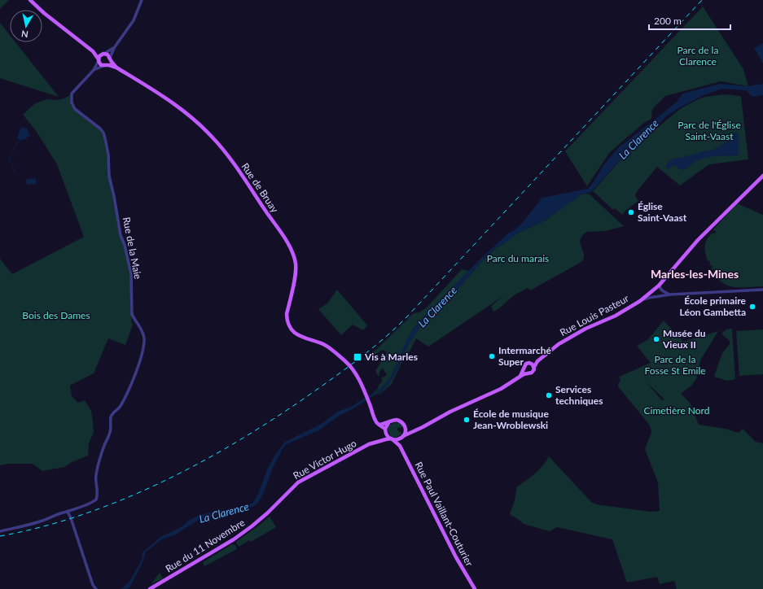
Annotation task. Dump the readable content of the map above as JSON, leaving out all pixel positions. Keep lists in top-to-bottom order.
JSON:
{
  "streets": {
    "main road": [
      "Rue de Bruay",
      "Rue Louis Pasteur",
      "Rue Victor Hugo",
      "Rue Paul Vaillant-Couturier",
      "Rue du 11 Novembre"
    ],
    "street": ["Rue de la Maie"]
  },
  "crossings": [
    ["Rue Victor Hugo", "Rue Paul Vaillant-Couturier"],
    ["Rue Victor Hugo", "Rue du 11 Novembre"]
  ],
  "districts": ["Marles-les-Mines"],
  "water": ["La Clarence"],
  "parks": [
    "Parc de la Clarence",
    "Parc de l'Église Saint-Vaast",
    "Parc du marais",
    "Bois des Dames",
    "Parc de la Fosse St Emile",
    "Cimetière Nord"
  ],
  "places": {
    "other": [
      "Église Saint-Vaast",
      "École primaire Léon Gambetta",
      "Musée du Vieux II",
      "Intermarché Super",
      "Services techniques",
      "École de musique Jean-Wroblewski"
    ],
    "transit": ["Vis à Marles"]
  },
  "scale_bar": "200 m",
  "north": "bottom"
}
